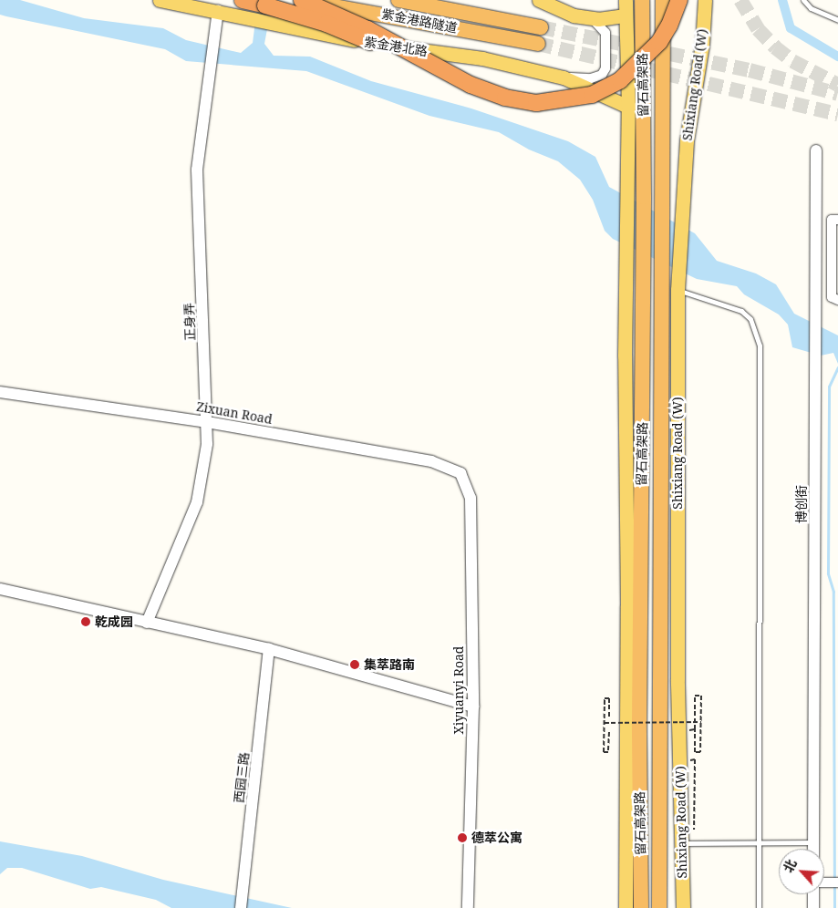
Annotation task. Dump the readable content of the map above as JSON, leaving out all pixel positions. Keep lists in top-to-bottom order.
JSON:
{
  "streets": {
    "highway": ["紫金港路隧道", "留石高架路"],
    "main road": ["紫金港北路", "Shixiang Road (W)"],
    "street": [
      "正身弄",
      "Zixuan Road",
      "博创街",
      "Xiyuanyi Road",
      "西园三路"
    ]
  },
  "crossings": [
    ["紫金港北路", "正身弄"],
    ["正身弄", "Zixuan Road"],
    ["Zixuan Road", "Xiyuanyi Road"]
  ],
  "places": ["乾成园", "集萃路南", "德萃公寓"],
  "north": "top left"
}
